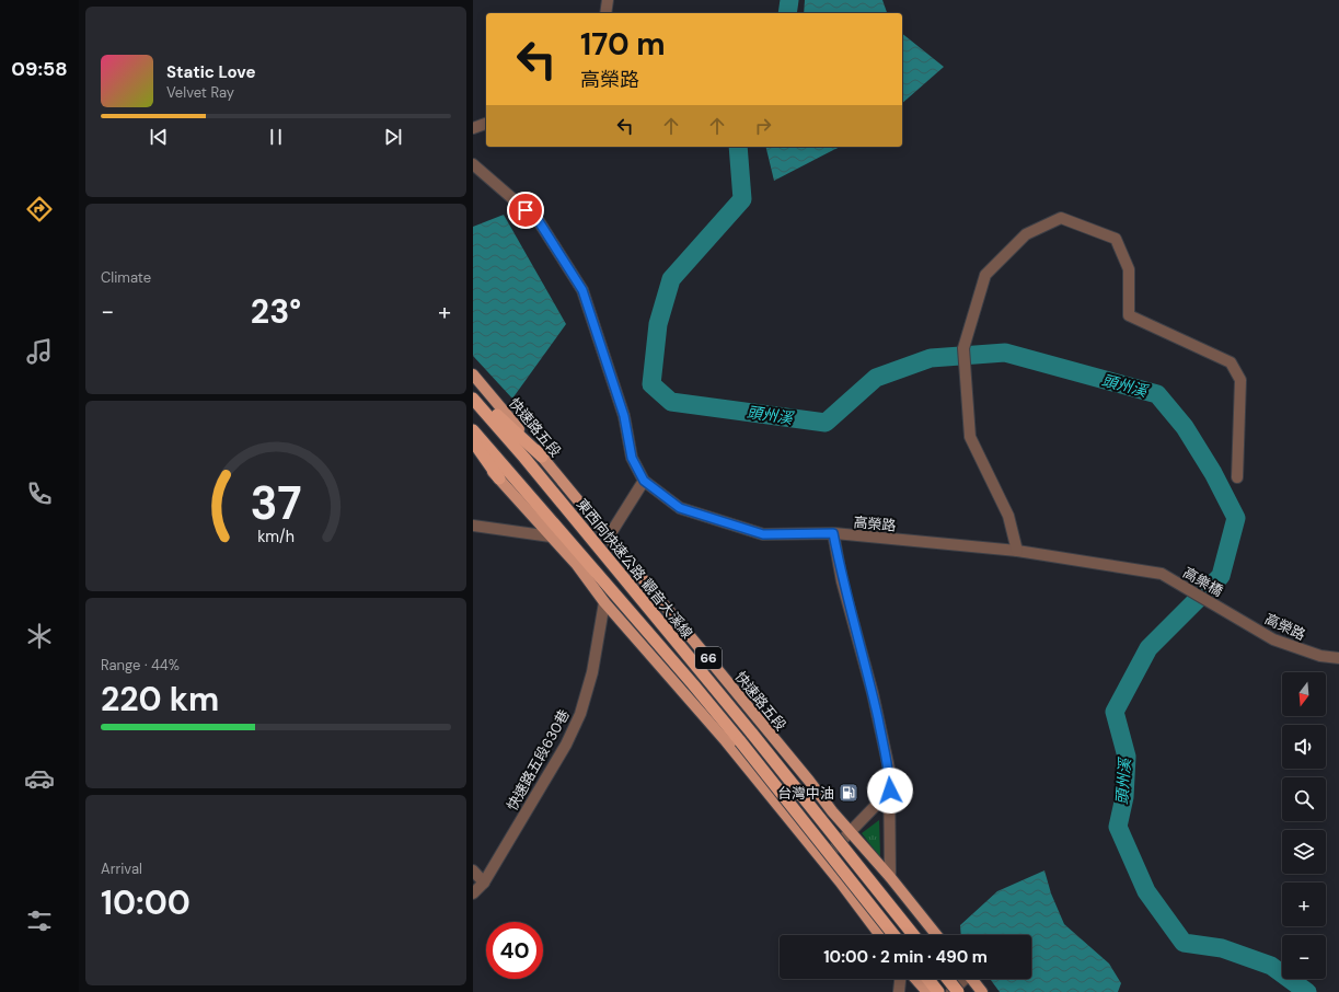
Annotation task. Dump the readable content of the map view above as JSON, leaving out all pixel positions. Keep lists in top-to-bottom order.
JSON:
{
  "streets": {
    "highway": ["東西向快速公路 觀音大溪線", "66"],
    "main road": ["快速路五段"],
    "street": ["高榮路", "高樂橋", "快速路五段630巷"]
  },
  "crossings": [
    ["高榮路", "高樂橋"]
  ],
  "water": ["頭州溪"],
  "places": {
    "fuel station": ["台灣中油"]
  },
  "north": "bottom",
  "page": {
    "tabs": "09:58",
    "turn": ["170 m", "高榮路"],
    "song": ["Static Love", "Velvet Ray"],
    "tile": [
      "Climate",
      ["Range · 44%", "220 km"],
      ["Arrival", "10:00"]
    ],
    "heat": ["−", "23°", "+"],
    "map_buttons": ["+", "−"],
    "limit": "40",
    "trip": "10:00 · 2 min · 490 m",
    "gauge": ["37", "km/h"]
  }
}
